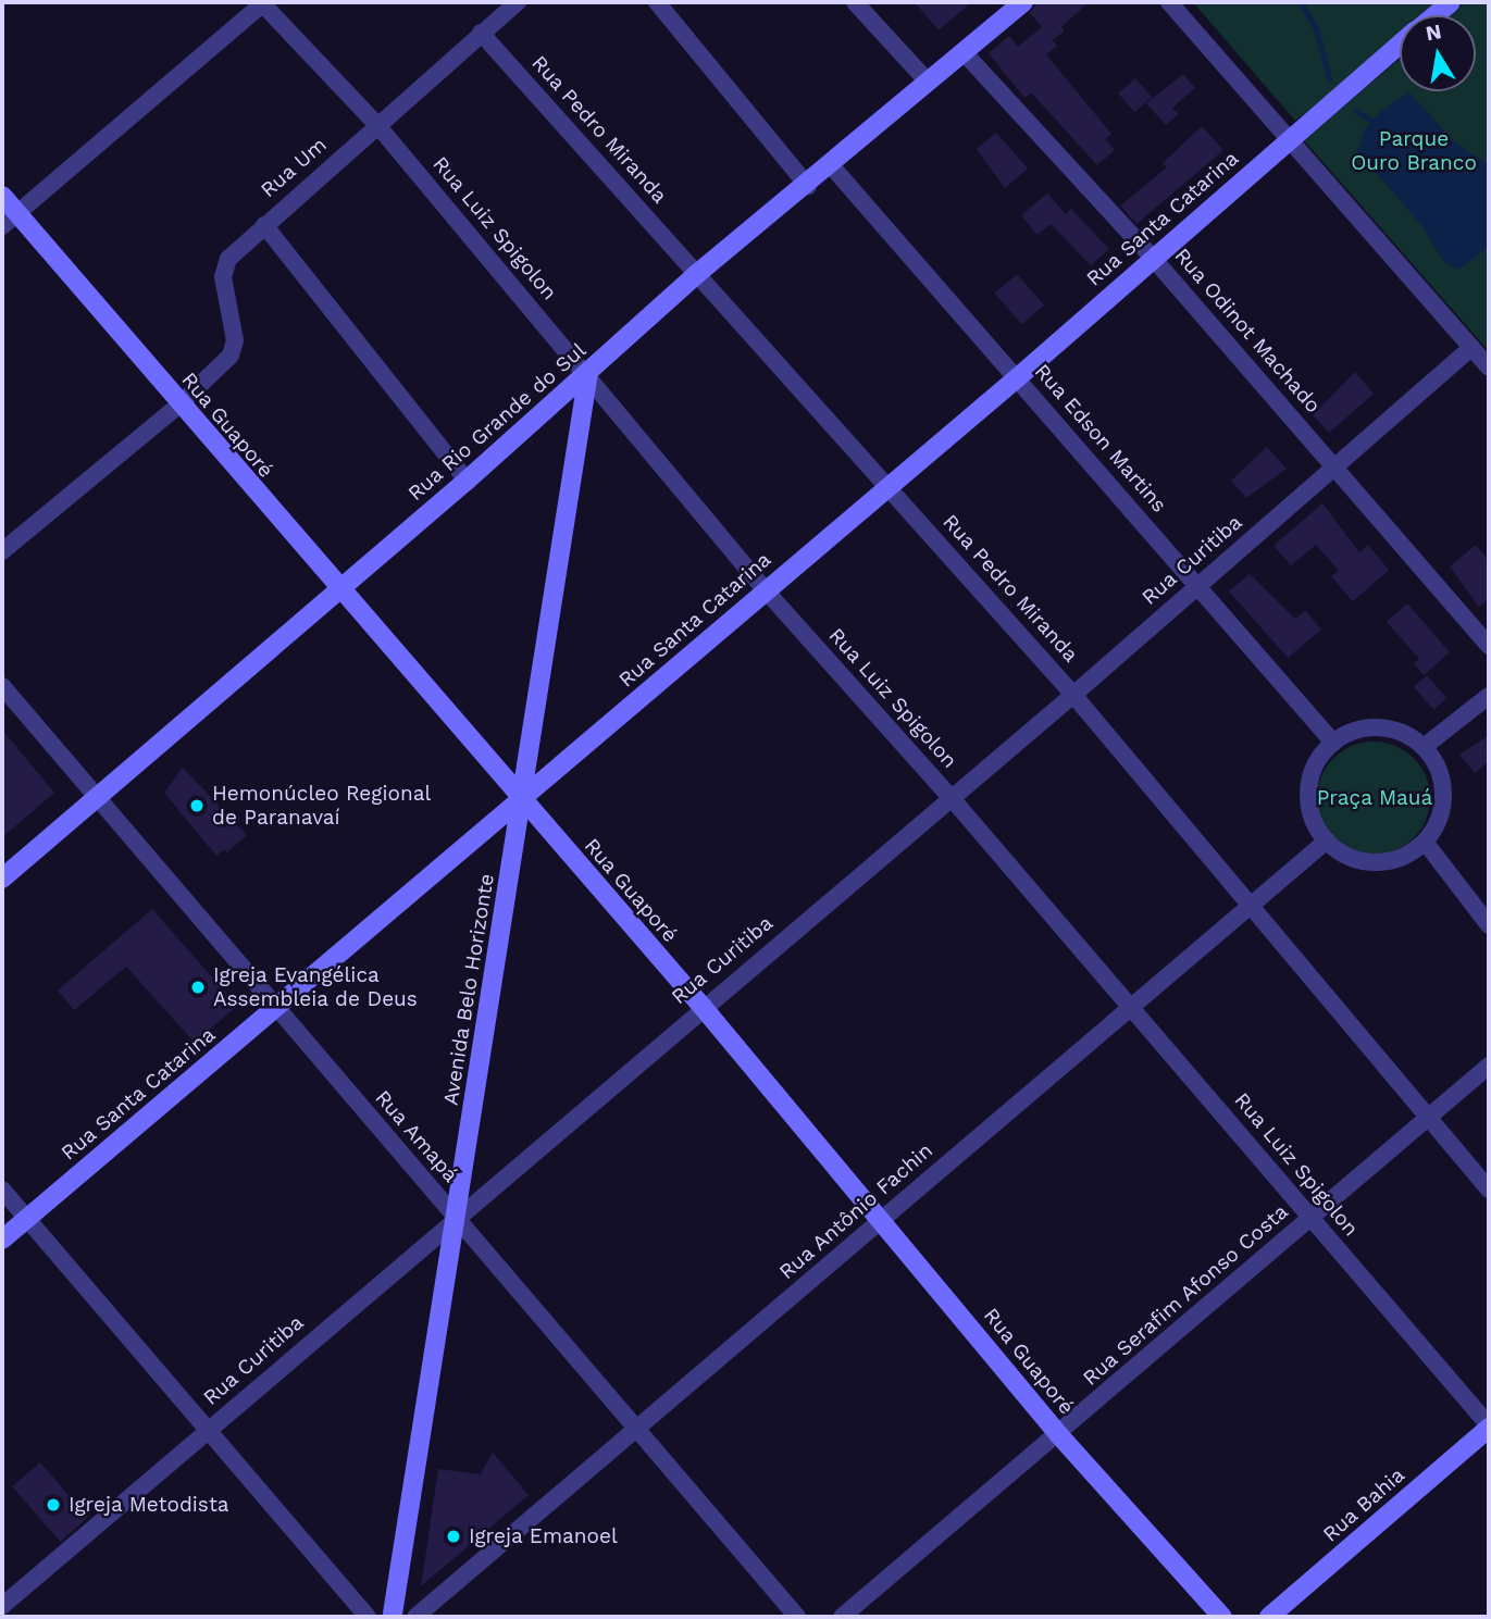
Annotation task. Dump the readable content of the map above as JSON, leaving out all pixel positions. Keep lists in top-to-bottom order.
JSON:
{
  "streets": {
    "street": [
      "Rua Pedro Miranda",
      "Rua Um",
      "Rua Santa Catarina",
      "Rua Luiz Spigolon",
      "Rua Odinot Machado",
      "Rua Rio Grande do Sul",
      "Rua Guaporé",
      "Rua Edson Martins",
      "Rua Curitiba",
      "Avenida Belo Horizonte",
      "Rua Amapá",
      "Rua Antônio Fachin",
      "Rua Serafim Afonso Costa",
      "Rua Bahia"
    ]
  },
  "crossings": [
    ["Rua Pedro Miranda", "Rua Um"],
    ["Rua Pedro Miranda", "Rua Santa Catarina"],
    ["Rua Pedro Miranda", "Rua Rio Grande do Sul"],
    ["Rua Pedro Miranda", "Rua Curitiba"],
    ["Rua Pedro Miranda", "Rua Antônio Fachin"],
    ["Rua Pedro Miranda", "Rua Serafim Afonso Costa"],
    ["Rua Um", "Rua Luiz Spigolon"],
    ["Rua Um", "Rua Guaporé"],
    ["Rua Santa Catarina", "Rua Luiz Spigolon"],
    ["Rua Santa Catarina", "Rua Odinot Machado"],
    ["Rua Santa Catarina", "Rua Guaporé"],
    ["Rua Santa Catarina", "Rua Edson Martins"],
    ["Rua Santa Catarina", "Avenida Belo Horizonte"],
    ["Rua Santa Catarina", "Rua Amapá"],
    ["Rua Luiz Spigolon", "Rua Rio Grande do Sul"],
    ["Rua Luiz Spigolon", "Rua Curitiba"],
    ["Rua Luiz Spigolon", "Avenida Belo Horizonte"],
    ["Rua Luiz Spigolon", "Rua Antônio Fachin"],
    ["Rua Luiz Spigolon", "Rua Serafim Afonso Costa"],
    ["Rua Luiz Spigolon", "Rua Bahia"],
    ["Rua Odinot Machado", "Rua Rio Grande do Sul"],
    ["Rua Odinot Machado", "Rua Curitiba"],
    ["Rua Rio Grande do Sul", "Rua Guaporé"],
    ["Rua Rio Grande do Sul", "Rua Edson Martins"],
    ["Rua Rio Grande do Sul", "Avenida Belo Horizonte"],
    ["Rua Rio Grande do Sul", "Rua Amapá"],
    ["Rua Guaporé", "Rua Curitiba"],
    ["Rua Guaporé", "Avenida Belo Horizonte"],
    ["Rua Guaporé", "Rua Antônio Fachin"],
    ["Rua Guaporé", "Rua Serafim Afonso Costa"],
    ["Rua Edson Martins", "Rua Curitiba"],
    ["Rua Edson Martins", "Rua Antônio Fachin"],
    ["Rua Curitiba", "Avenida Belo Horizonte"],
    ["Rua Curitiba", "Rua Amapá"],
    ["Avenida Belo Horizonte", "Rua Amapá"],
    ["Rua Amapá", "Rua Antônio Fachin"]
  ],
  "parks": ["Parque Ouro Branco", "Praça Mauá"],
  "places": [
    "Hemonúcleo Regional de Paranavaí",
    "Igreja Evangélica Assembleia de Deus",
    "Igreja Metodista",
    "Igreja Emanoel"
  ],
  "north": "top"
}
